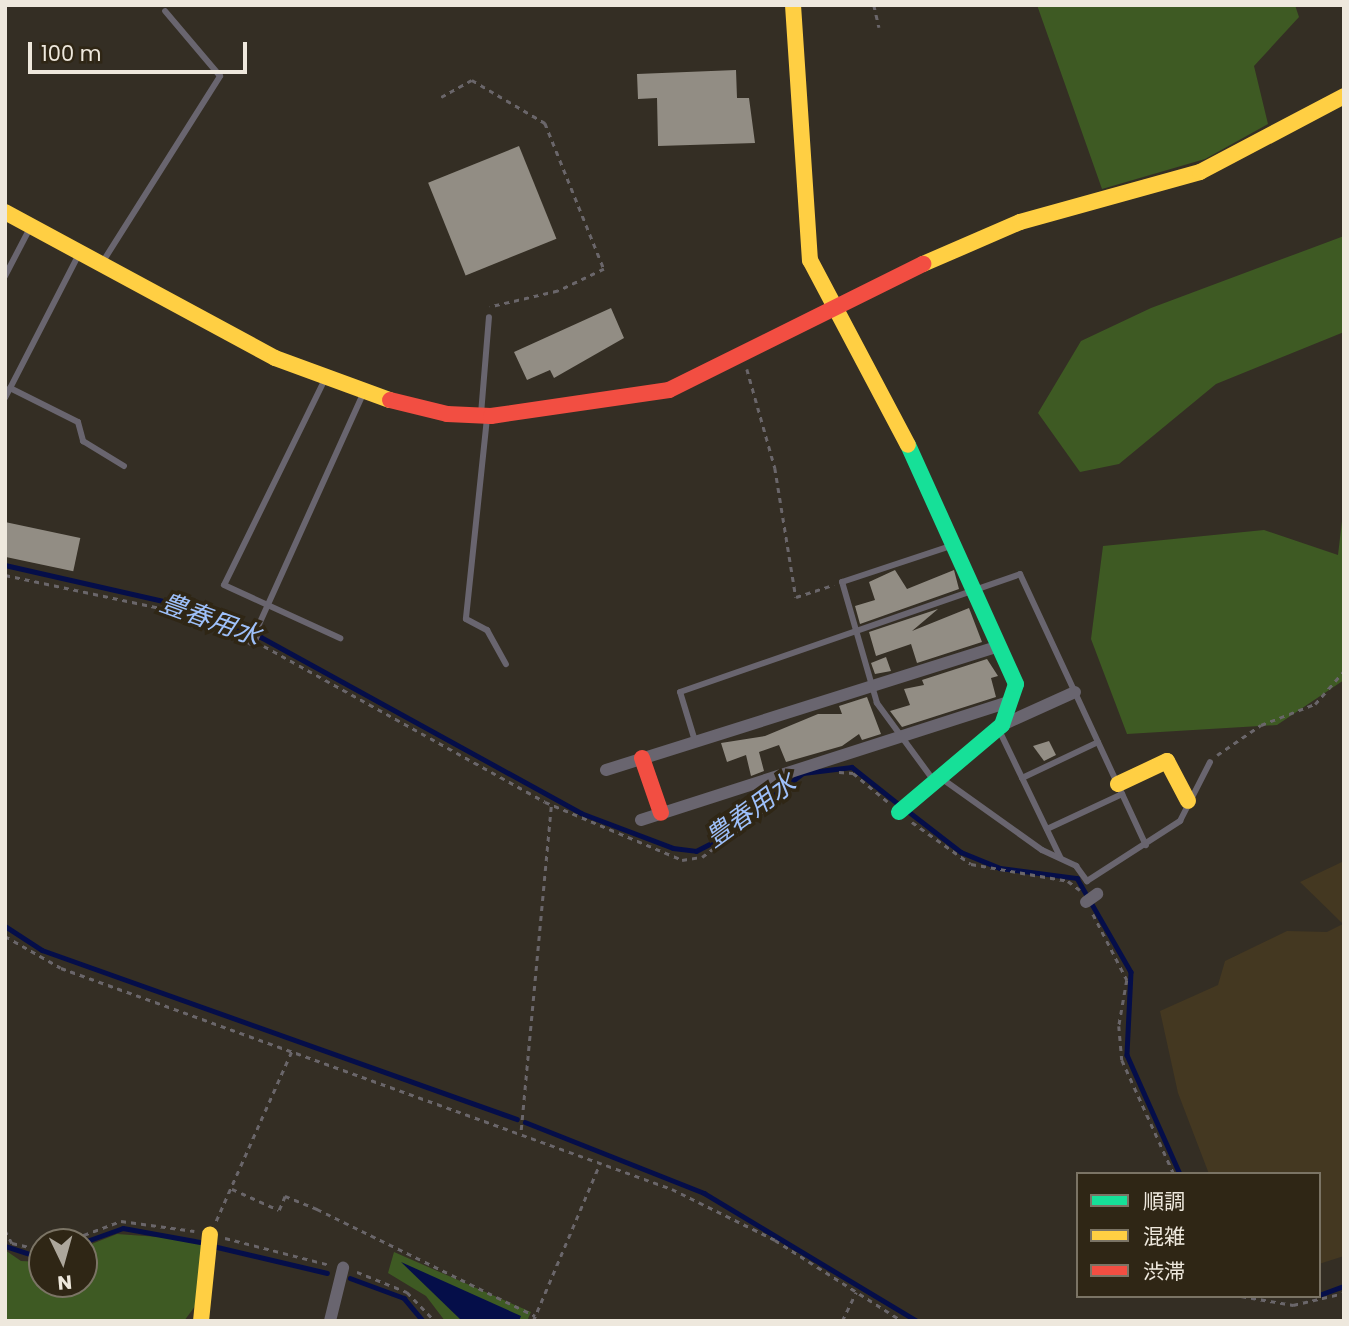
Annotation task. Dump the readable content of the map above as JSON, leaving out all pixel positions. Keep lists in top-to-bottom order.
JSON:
{
  "water": ["豊春用水"],
  "legend": ["順調", "混雑", "渋滞"],
  "scale_bar": "100 m",
  "north": "bottom"
}
